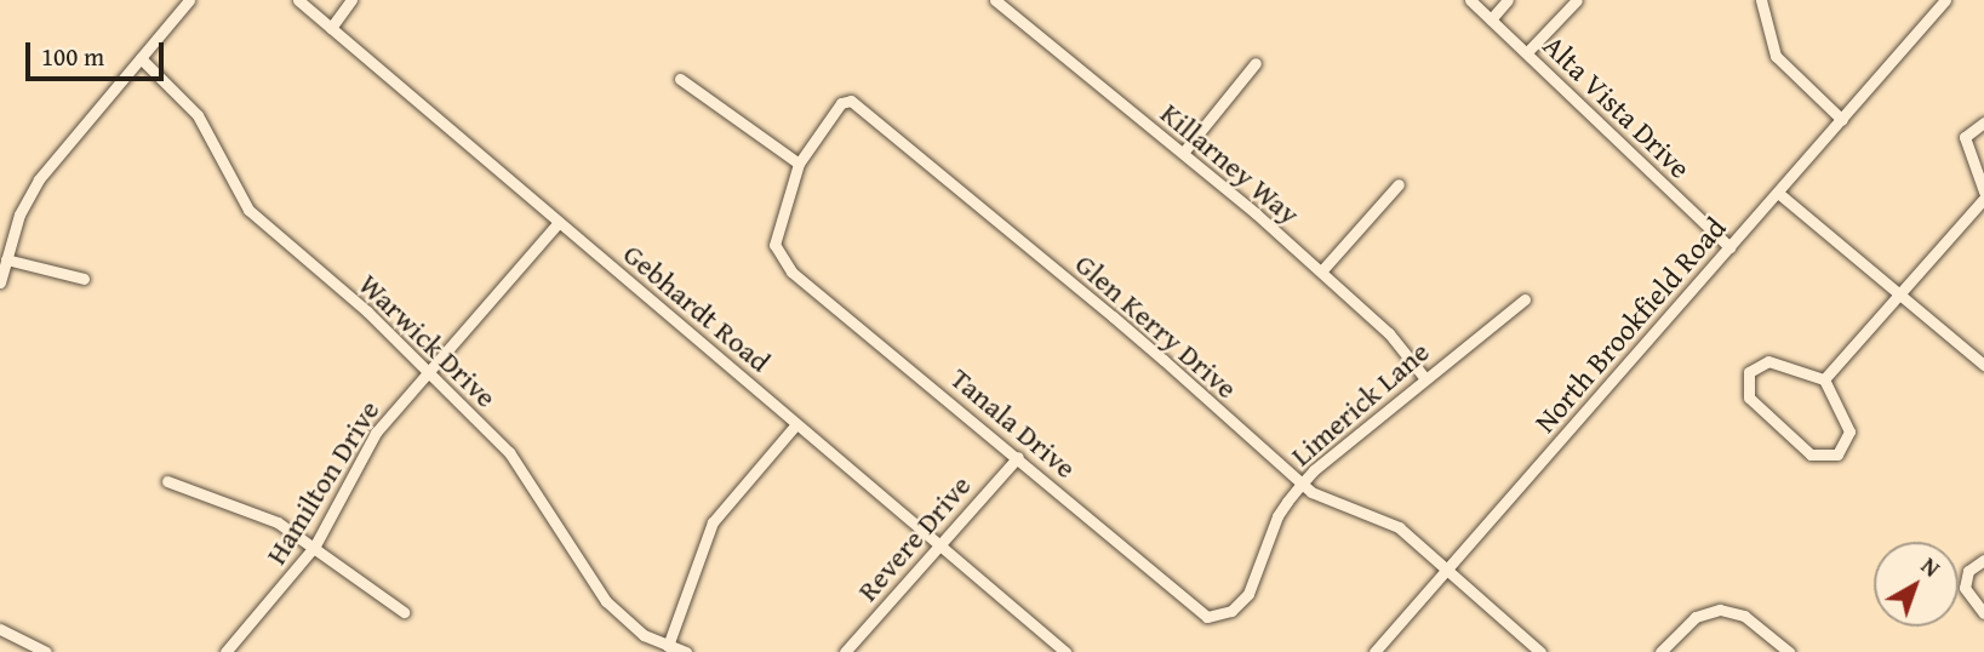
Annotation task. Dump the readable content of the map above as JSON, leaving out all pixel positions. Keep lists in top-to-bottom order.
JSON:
{
  "streets": {
    "street": [
      "Alta Vista Drive",
      "Killarney Way",
      "Gebhardt Road",
      "North Brookfield Road",
      "Glen Kerry Drive",
      "Warwick Drive",
      "Limerick Lane",
      "Tanala Drive",
      "Hamilton Drive",
      "Revere Drive"
    ]
  },
  "crossings": [
    ["Alta Vista Drive", "North Brookfield Road"],
    ["Killarney Way", "Limerick Lane"],
    ["Gebhardt Road", "Hamilton Drive"],
    ["Gebhardt Road", "Revere Drive"],
    ["North Brookfield Road", "Glen Kerry Drive"],
    ["Glen Kerry Drive", "Limerick Lane"],
    ["Glen Kerry Drive", "Tanala Drive"],
    ["Warwick Drive", "Hamilton Drive"],
    ["Limerick Lane", "Tanala Drive"],
    ["Tanala Drive", "Revere Drive"]
  ],
  "scale_bar": "100 m",
  "north": "top right"
}
